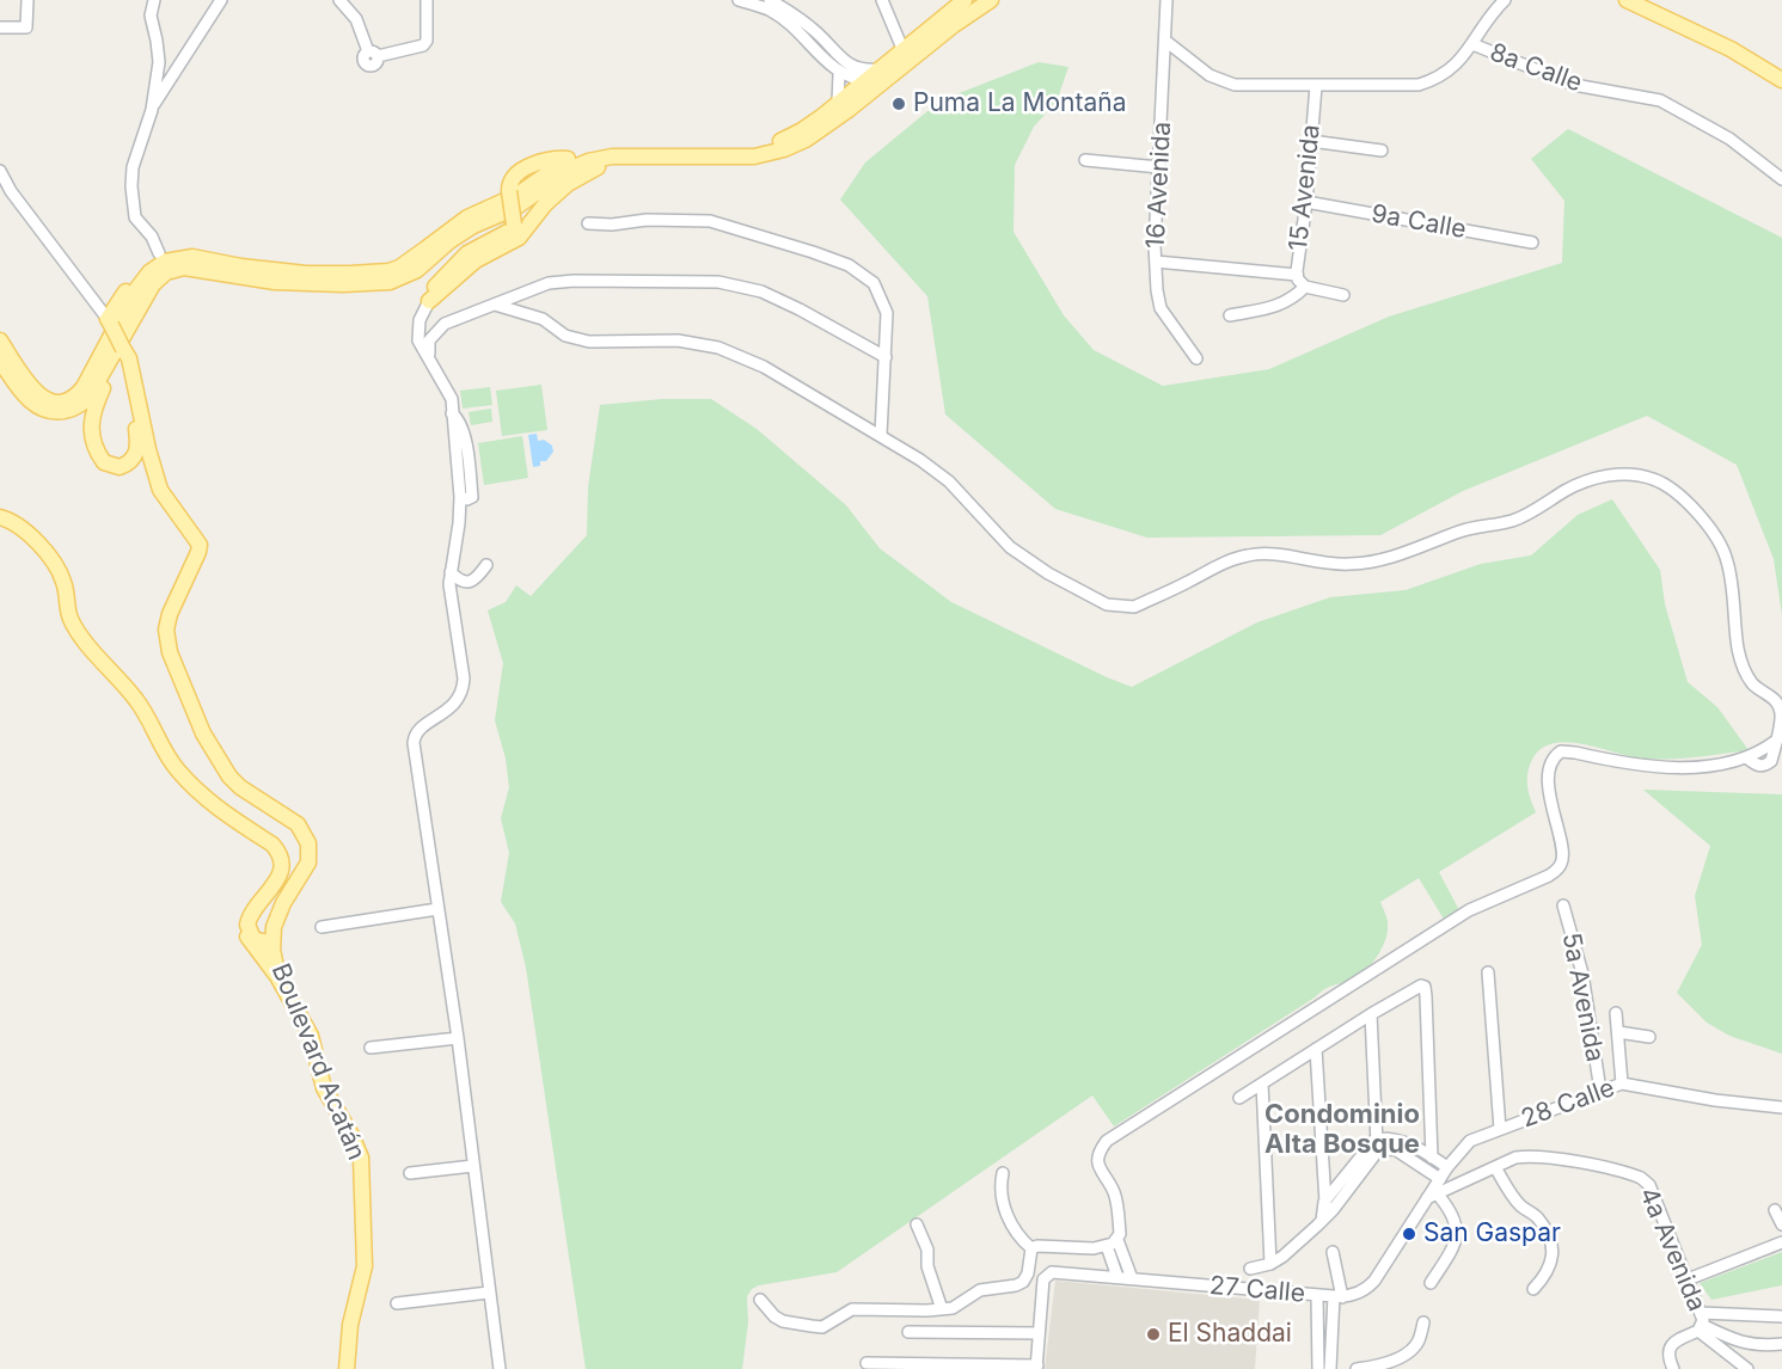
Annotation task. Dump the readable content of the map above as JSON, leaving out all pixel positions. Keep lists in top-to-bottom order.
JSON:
{
  "streets": {
    "main road": ["Boulevard Acatán"],
    "street": [
      "8a Calle",
      "16 Avenida",
      "15 Avenida",
      "9a Calle",
      "5a Avenida",
      "28 Calle",
      "4a Avenida",
      "27 Calle"
    ]
  },
  "crossings": [
    ["8a Calle", "16 Avenida"],
    ["8a Calle", "15 Avenida"],
    ["15 Avenida", "9a Calle"],
    ["5a Avenida", "28 Calle"],
    ["28 Calle", "4a Avenida"]
  ],
  "districts": ["Condominio Alta Bosque"],
  "places": ["Puma La Montaña", "San Gaspar", "El Shaddai"]
}
